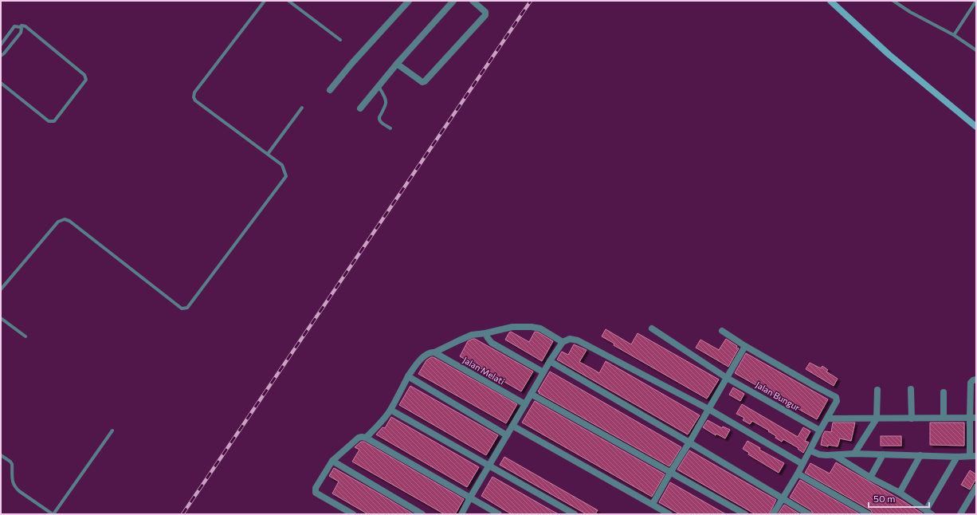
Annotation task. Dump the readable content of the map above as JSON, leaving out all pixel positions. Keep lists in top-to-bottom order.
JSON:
{
  "streets": {
    "street": ["Jalan Melati", "Jalan Bungur"]
  },
  "scale_bar": "50 m"
}
